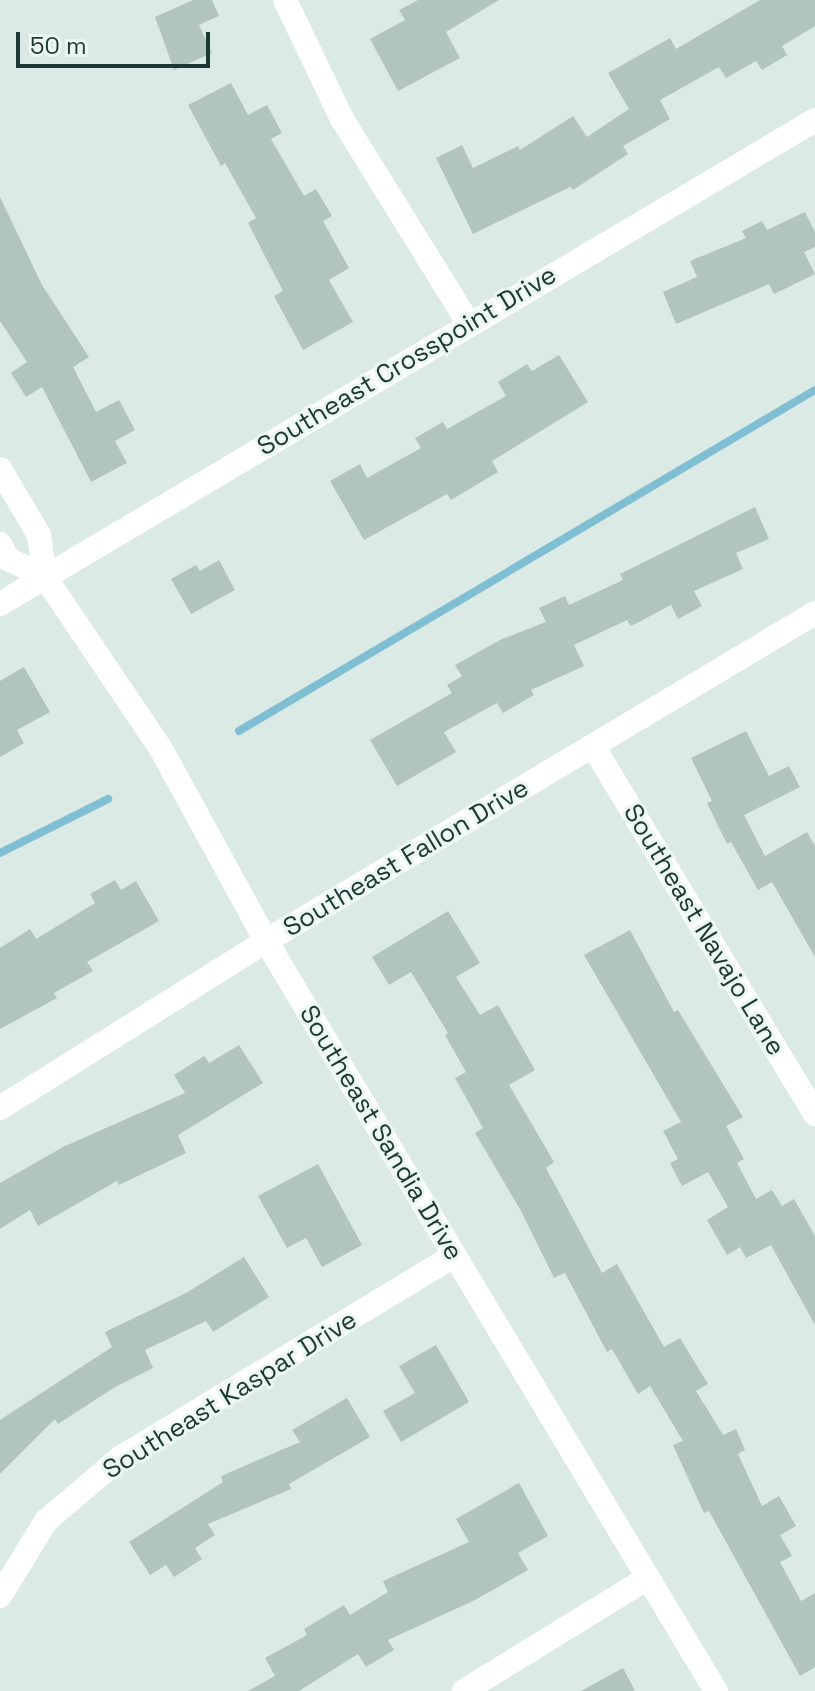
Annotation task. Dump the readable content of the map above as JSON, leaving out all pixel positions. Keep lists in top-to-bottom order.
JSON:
{
  "streets": {
    "street": [
      "Southeast Crosspoint Drive",
      "Southeast Fallon Drive",
      "Southeast Navajo Lane",
      "Southeast Sandia Drive",
      "Southeast Kaspar Drive"
    ]
  },
  "crossings": [
    ["Southeast Crosspoint Drive", "Southeast Sandia Drive"],
    ["Southeast Fallon Drive", "Southeast Navajo Lane"],
    ["Southeast Fallon Drive", "Southeast Sandia Drive"],
    ["Southeast Sandia Drive", "Southeast Kaspar Drive"]
  ],
  "scale_bar": "50 m"
}
